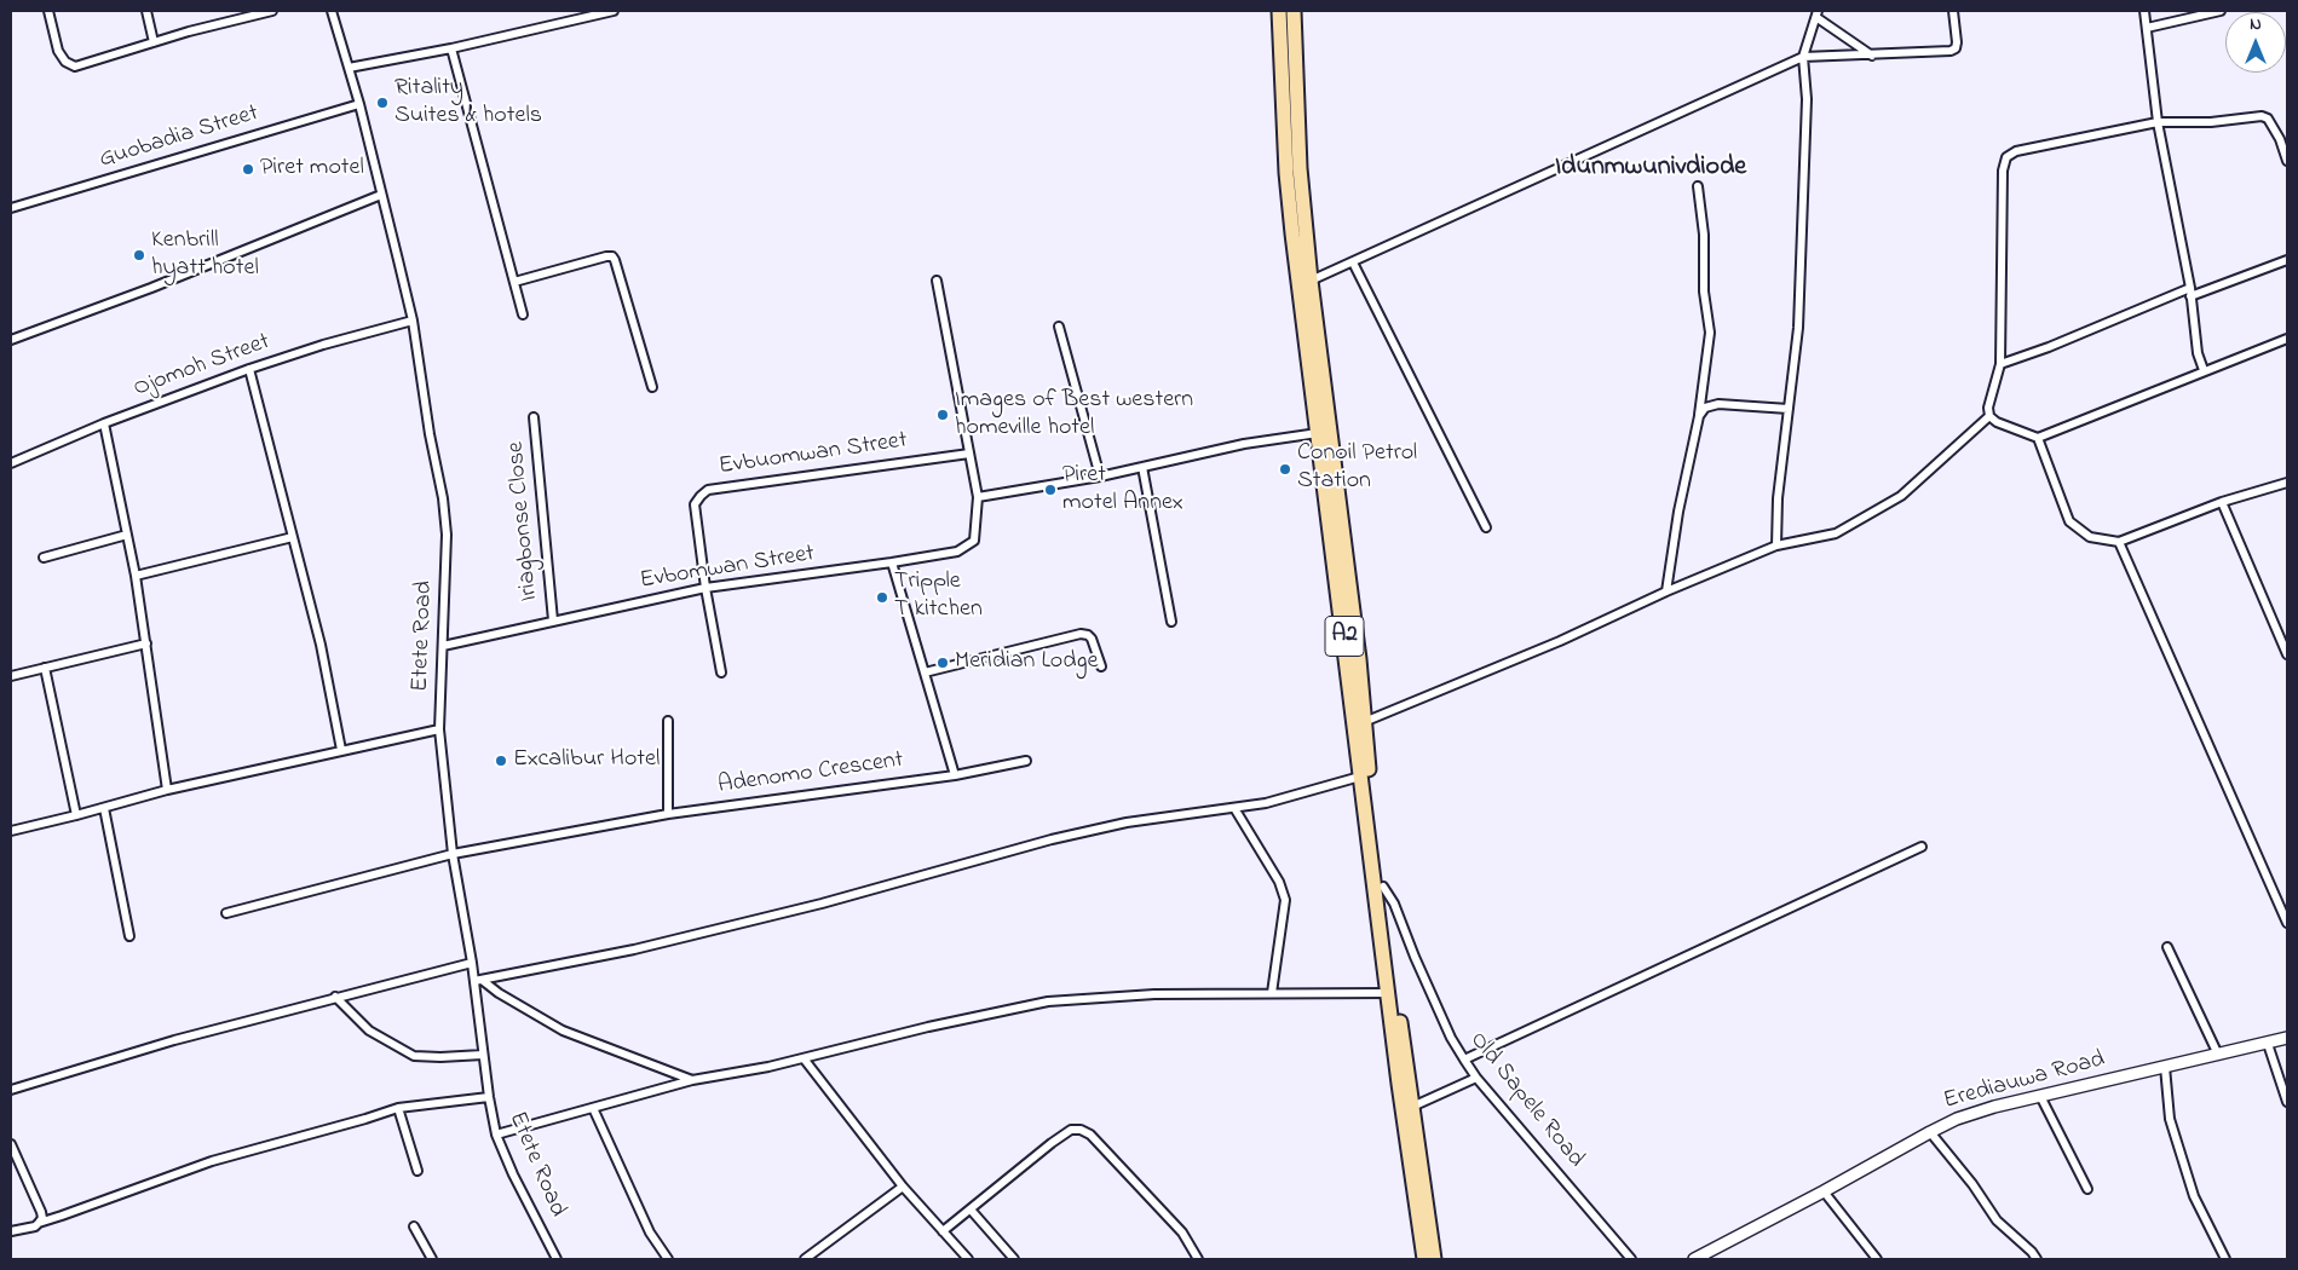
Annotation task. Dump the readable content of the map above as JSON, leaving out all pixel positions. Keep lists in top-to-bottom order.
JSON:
{
  "streets": {
    "highway": ["A2"],
    "street": [
      "Guobadia Street",
      "Ojomoh Street",
      "Evbuomwan Street",
      "Iriagbonse Close",
      "Evbomwan Street",
      "Etete Road",
      "Adenomo Crescent",
      "Erediauwa Road",
      "Old Sapele Road"
    ]
  },
  "crossings": [
    ["Guobadia Street", "Etete Road"],
    ["Ojomoh Street", "Etete Road"],
    ["Evbuomwan Street", "Evbomwan Street"],
    ["Iriagbonse Close", "Evbomwan Street"],
    ["Evbomwan Street", "Etete Road"],
    ["Etete Road", "Adenomo Crescent"],
    ["A2", "Old Sapele Road"]
  ],
  "districts": ["Idunmwunivdiode"],
  "places": [
    "Ritality Suites & hotels",
    "Piret motel",
    "Kenbrill hyatt hotel",
    "Images of Best western homeville hotel",
    "Conoil Petrol Station",
    "Piret motel Annex",
    "Tripple T kitchen",
    "Meridian Lodge",
    "Excalibur Hotel"
  ],
  "north": "top"
}
